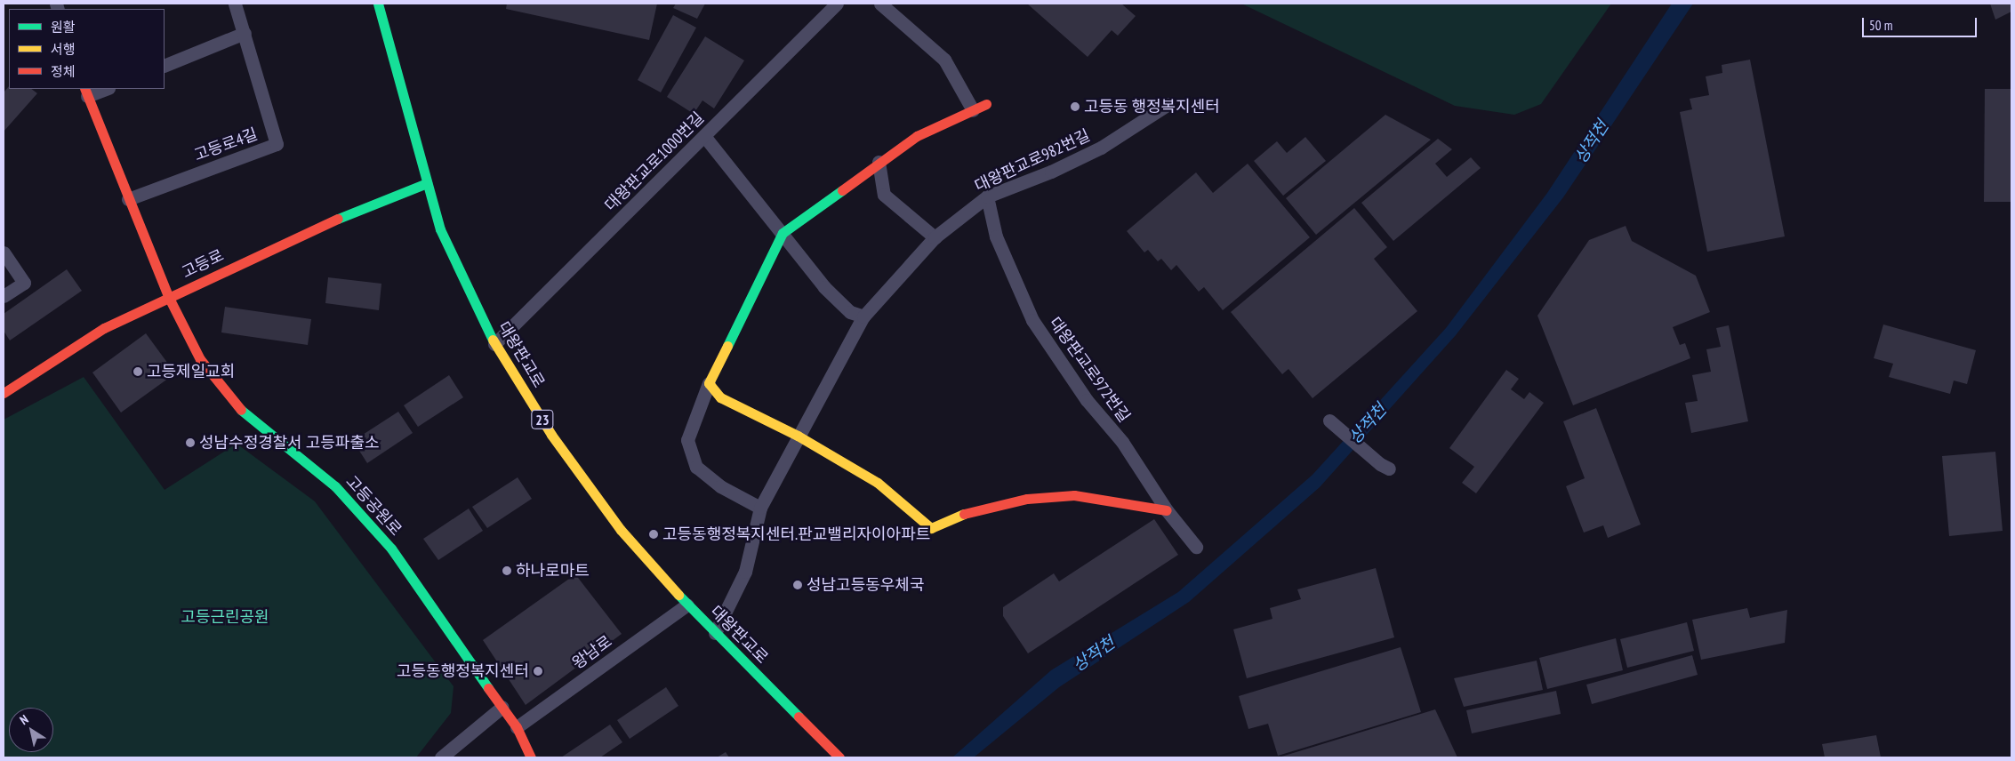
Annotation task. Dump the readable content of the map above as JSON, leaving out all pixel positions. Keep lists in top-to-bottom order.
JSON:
{
  "streets": {
    "street": [
      "고등로4길",
      "대왕판교로982번길",
      "대왕판교로1000번길",
      "고등로",
      "대왕판교로",
      "대왕판교로972번길",
      "23",
      "고등공원로",
      "왕남로"
    ]
  },
  "crossings": [
    ["대왕판교로982번길", "대왕판교로"],
    ["대왕판교로982번길", "대왕판교로972번길"],
    ["대왕판교로1000번길", "대왕판교로"],
    ["고등로", "대왕판교로"],
    ["고등로", "고등공원로"],
    ["대왕판교로", "왕남로"],
    ["고등공원로", "왕남로"]
  ],
  "water": ["상적천"],
  "parks": ["고등근린공원"],
  "places": [
    "고등동 행정복지센터",
    "고등제일교회",
    "성남수정경찰서 고등파출소",
    "고등동행정복지센터.판교밸리자이아파트",
    "하나로마트",
    "성남고등동우체국",
    "고등동행정복지센터"
  ],
  "legend": ["원활", "서행", "정체"],
  "scale_bar": "50 m",
  "north": "top left"
}
